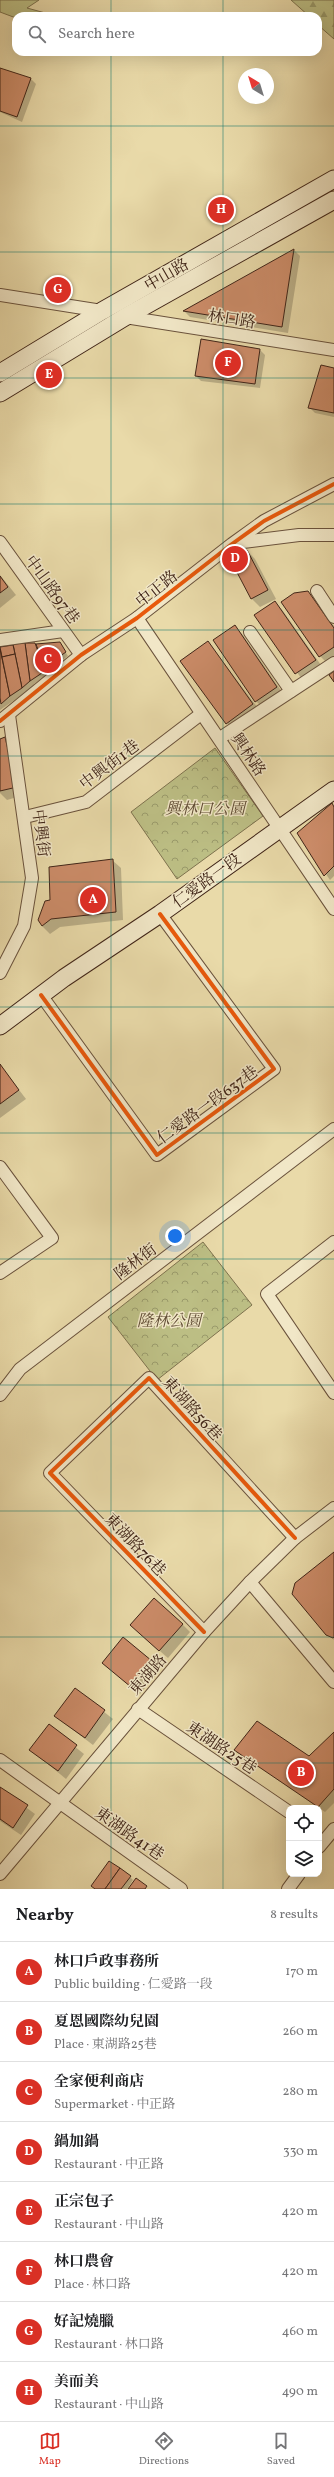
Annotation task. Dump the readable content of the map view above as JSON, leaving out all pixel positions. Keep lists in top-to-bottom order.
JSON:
{
  "streets": {
    "main road": ["中山路", "仁愛路一段"],
    "street": [
      "林口路",
      "中正路",
      "中山路97巷",
      "興林路",
      "中興街1巷",
      "中興街",
      "仁愛路一段637巷",
      "隆林街",
      "東湖路56巷",
      "東湖路76巷",
      "東湖路",
      "東湖路25巷",
      "東湖路41巷"
    ]
  },
  "crossings": [
    ["中山路", "林口路"],
    ["中正路", "中山路97巷"],
    ["中正路", "興林路"],
    ["中正路", "中興街"],
    ["興林路", "中興街1巷"],
    ["興林路", "仁愛路一段"],
    ["中興街1巷", "中興街"],
    ["仁愛路一段", "仁愛路一段637巷"],
    ["東湖路56巷", "東湖路76巷"],
    ["東湖路56巷", "東湖路"],
    ["東湖路76巷", "東湖路"],
    ["東湖路", "東湖路25巷"],
    ["東湖路", "東湖路41巷"]
  ],
  "parks": ["興林口公園", "隆林公園"],
  "north": "top left",
  "page": {
    "search": "Search here",
    "pins": [
      "H",
      "G",
      "F",
      "E",
      "D",
      "C",
      "A",
      "B"
    ],
    "heading": ["Nearby", "8 results"],
    "list": [
      {
        "mark": "A",
        "name": "林口戶政事務所",
        "note": "Public building · 仁愛路一段",
        "value": "170 m"
      },
      {
        "mark": "B",
        "name": "夏恩國際幼兒園",
        "note": "Place · 東湖路25巷",
        "value": "260 m"
      },
      {
        "mark": "C",
        "name": "全家便利商店",
        "note": "Supermarket · 中正路",
        "value": "280 m"
      },
      {
        "mark": "D",
        "name": "鍋加鍋",
        "note": "Restaurant · 中正路",
        "value": "330 m"
      },
      {
        "mark": "E",
        "name": "正宗包子",
        "note": "Restaurant · 中山路",
        "value": "420 m"
      },
      {
        "mark": "F",
        "name": "林口農會",
        "note": "Place · 林口路",
        "value": "420 m"
      },
      {
        "mark": "G",
        "name": "好記燒臘",
        "note": "Restaurant · 林口路",
        "value": "460 m"
      },
      {
        "mark": "H",
        "name": "美而美",
        "note": "Restaurant · 中山路",
        "value": "490 m"
      }
    ],
    "nav": ["Map", "Directions", "Saved"]
  }
}
